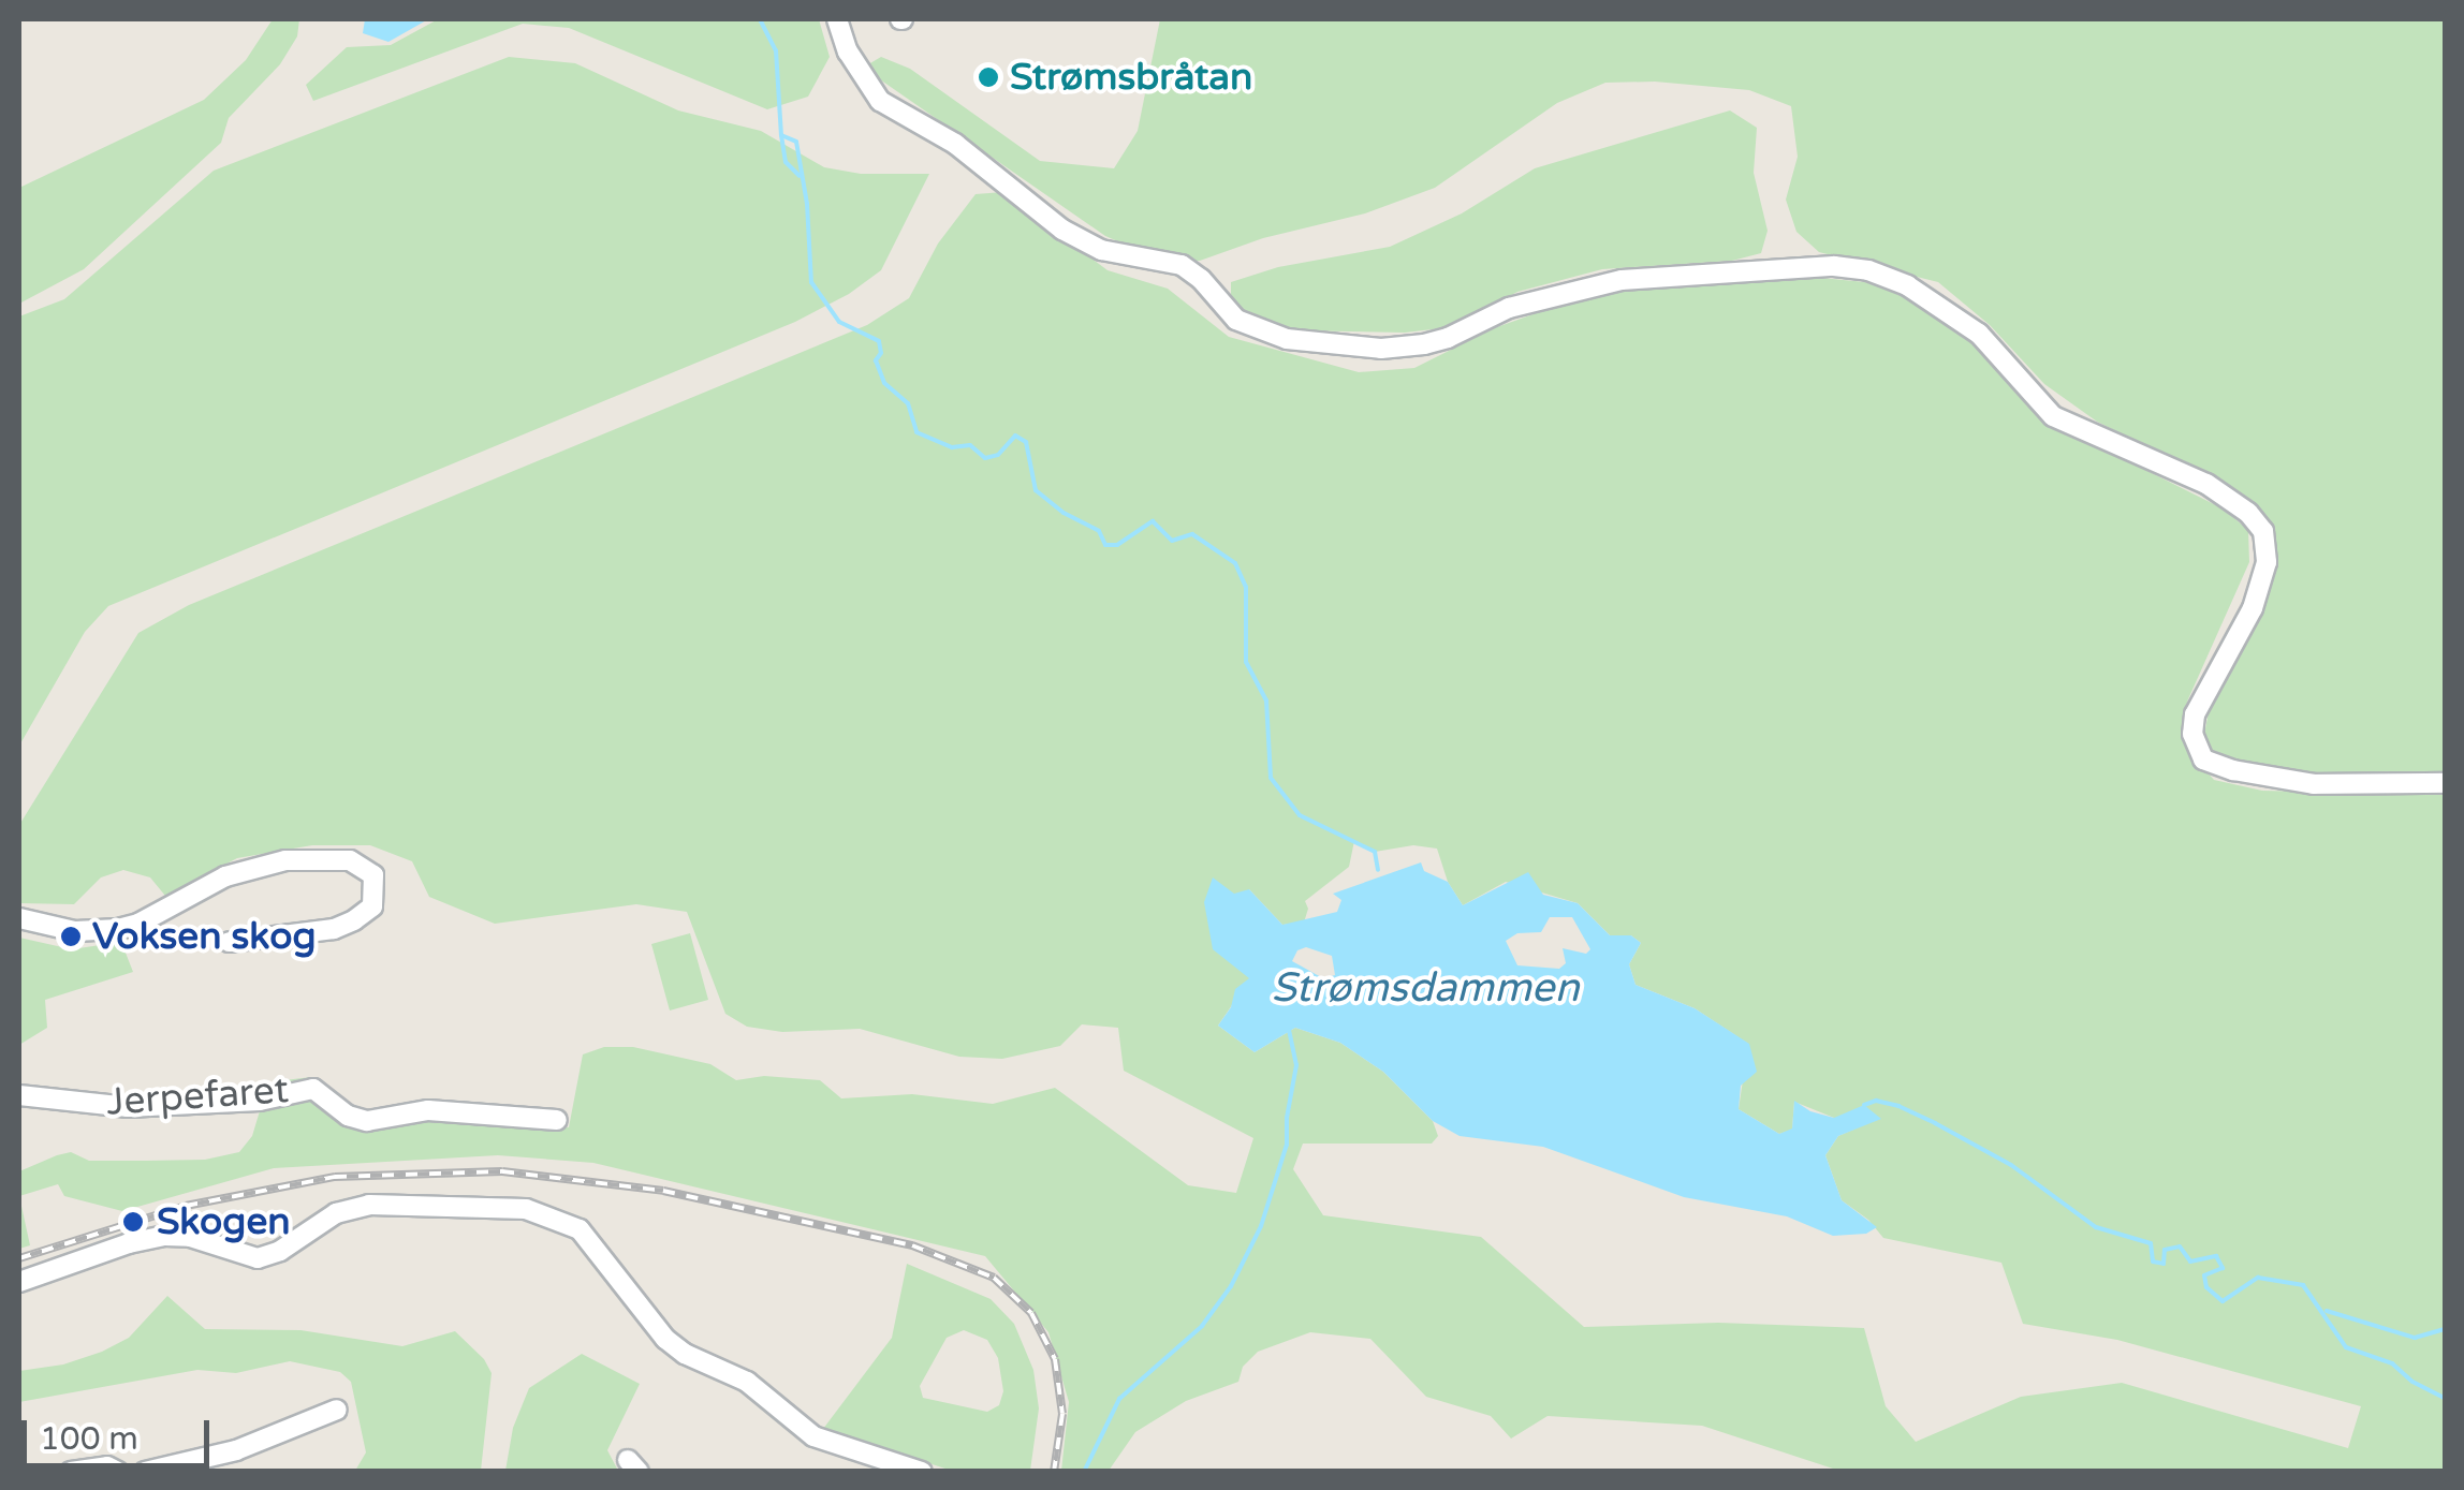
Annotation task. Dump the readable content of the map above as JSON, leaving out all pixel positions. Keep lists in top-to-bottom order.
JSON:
{
  "streets": {
    "street": ["Jerpefaret"]
  },
  "water": ["Strømsdammen"],
  "places": ["Strømsbråtan", "Voksen skog", "Skogen"],
  "scale_bar": "100 m"
}
